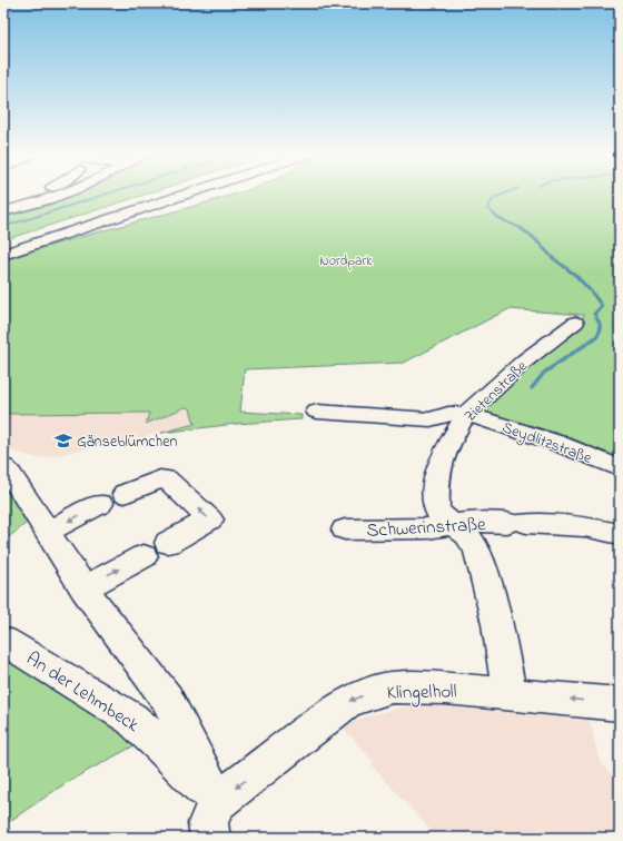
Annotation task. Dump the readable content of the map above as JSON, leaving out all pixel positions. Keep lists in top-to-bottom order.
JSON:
{
  "streets": {
    "street": [
      "Zietenstraße",
      "Seydlitzstraße",
      "Schwerinstraße",
      "An der Lehmbeck",
      "Klingelholl"
    ]
  },
  "crossings": [
    ["Zietenstraße", "Seydlitzstraße"],
    ["Zietenstraße", "Schwerinstraße"],
    ["Zietenstraße", "Klingelholl"],
    ["An der Lehmbeck", "Klingelholl"]
  ],
  "one_way": ["Klingelholl"],
  "parks": ["Nordpark"],
  "places": {
    "school or university": ["Gänseblümchen"]
  }
}
